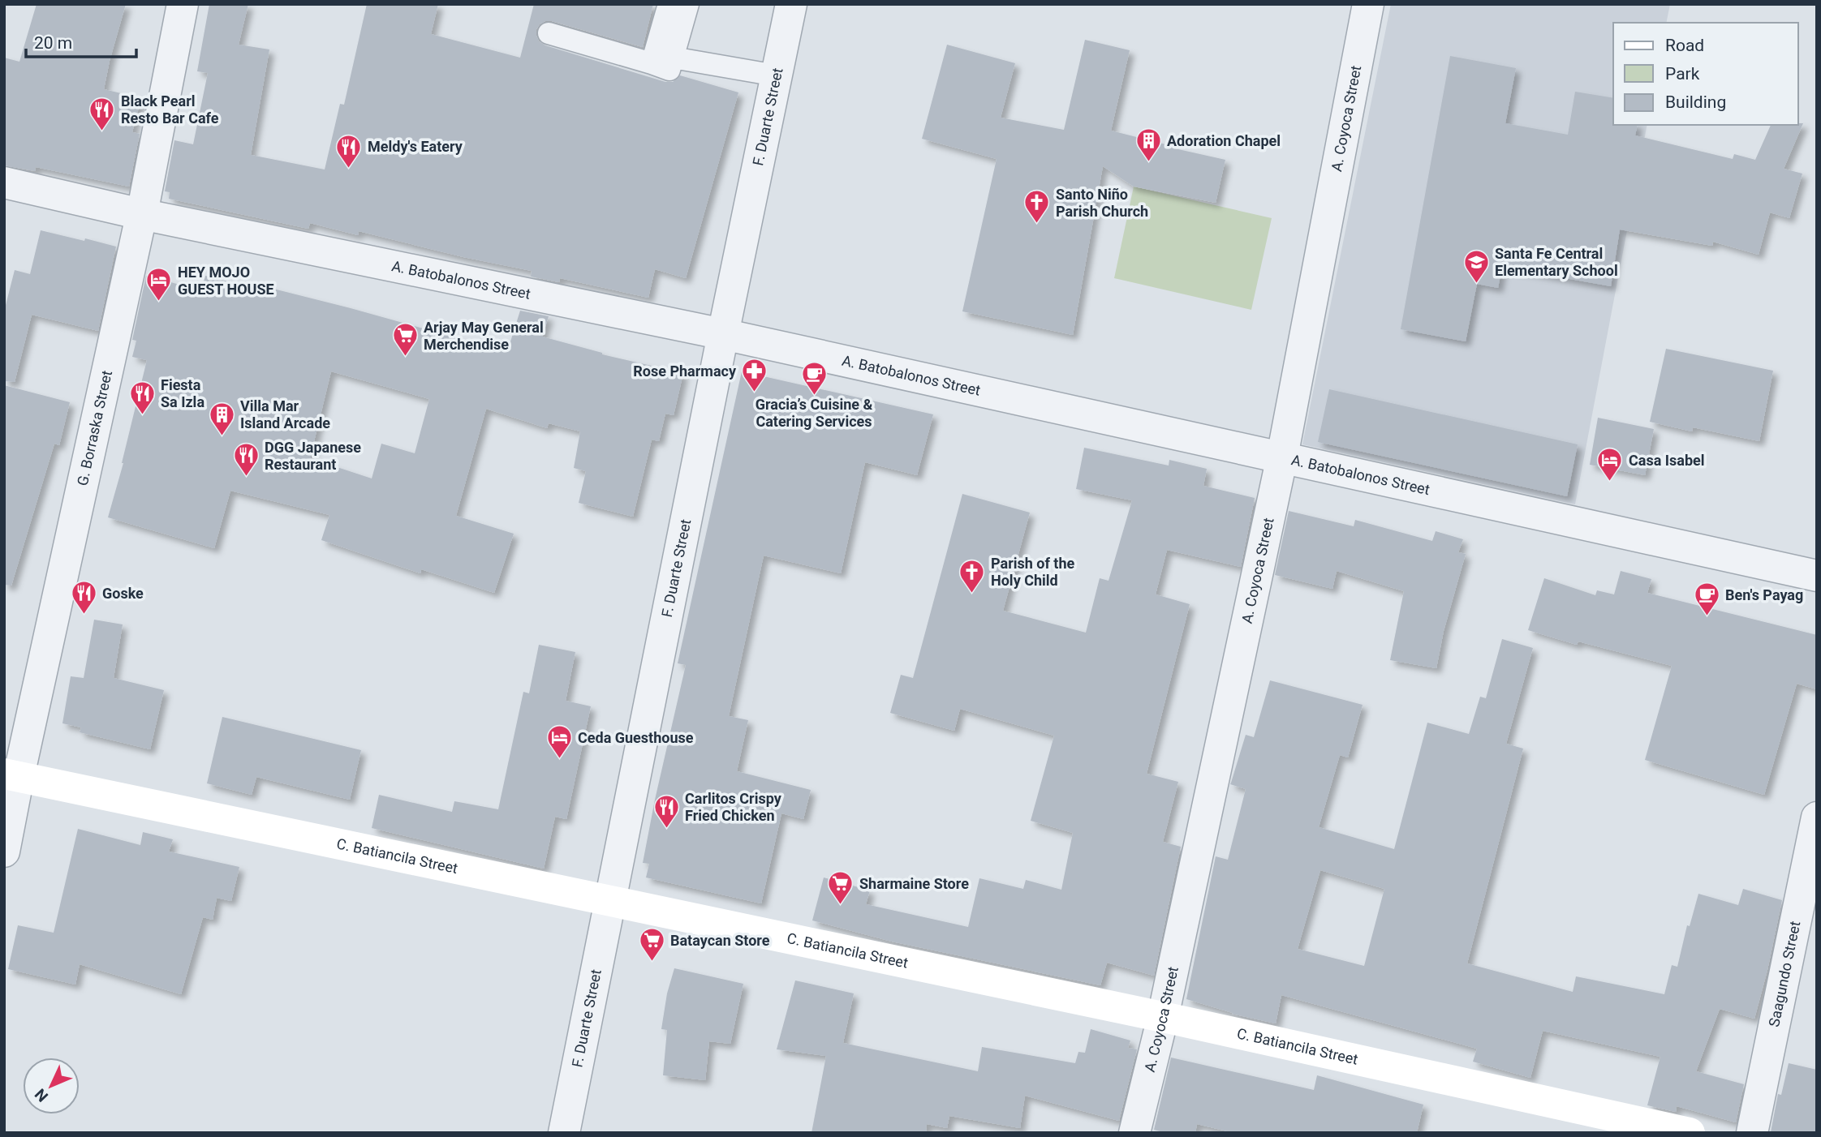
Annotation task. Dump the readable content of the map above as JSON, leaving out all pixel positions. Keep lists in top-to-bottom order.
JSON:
{
  "streets": {
    "main road": ["C. Batiancila Street"],
    "street": [
      "F. Duarte Street",
      "A. Coyoca Street",
      "A. Batobalonos Street",
      "G. Borraska Street",
      "Saagundo Street"
    ]
  },
  "crossings": [
    ["F. Duarte Street", "A. Batobalonos Street"],
    ["F. Duarte Street", "C. Batiancila Street"],
    ["A. Coyoca Street", "A. Batobalonos Street"],
    ["A. Coyoca Street", "C. Batiancila Street"],
    ["A. Batobalonos Street", "G. Borraska Street"],
    ["G. Borraska Street", "C. Batiancila Street"]
  ],
  "places": {
    "restaurant": [
      "Black Pearl Resto Bar Cafe",
      "Meldy's Eatery",
      "Fiesta Sa Izla",
      "DGG Japanese Restaurant",
      "Goske",
      "Carlitos Crispy Fried Chicken"
    ],
    "building": ["Adoration Chapel", "Villa Mar Island Arcade"],
    "church": ["Santo Niño Parish Church", "Parish of the Holy Child"],
    "school or university": ["Santa Fe Central Elementary School"],
    "hotel": ["HEY MOJO GUEST HOUSE", "Casa Isabel", "Ceda Guesthouse"],
    "supermarket": ["Arjay May General Merchendise", "Sharmaine Store", "Bataycan Store"],
    "pharmacy": ["Rose Pharmacy"],
    "cafe": ["Gracia’s Cuisine & Catering Services", "Ben's Payag"]
  },
  "legend": ["Road", "Park", "Building"],
  "scale_bar": "20 m",
  "north": "bottom left"
}
